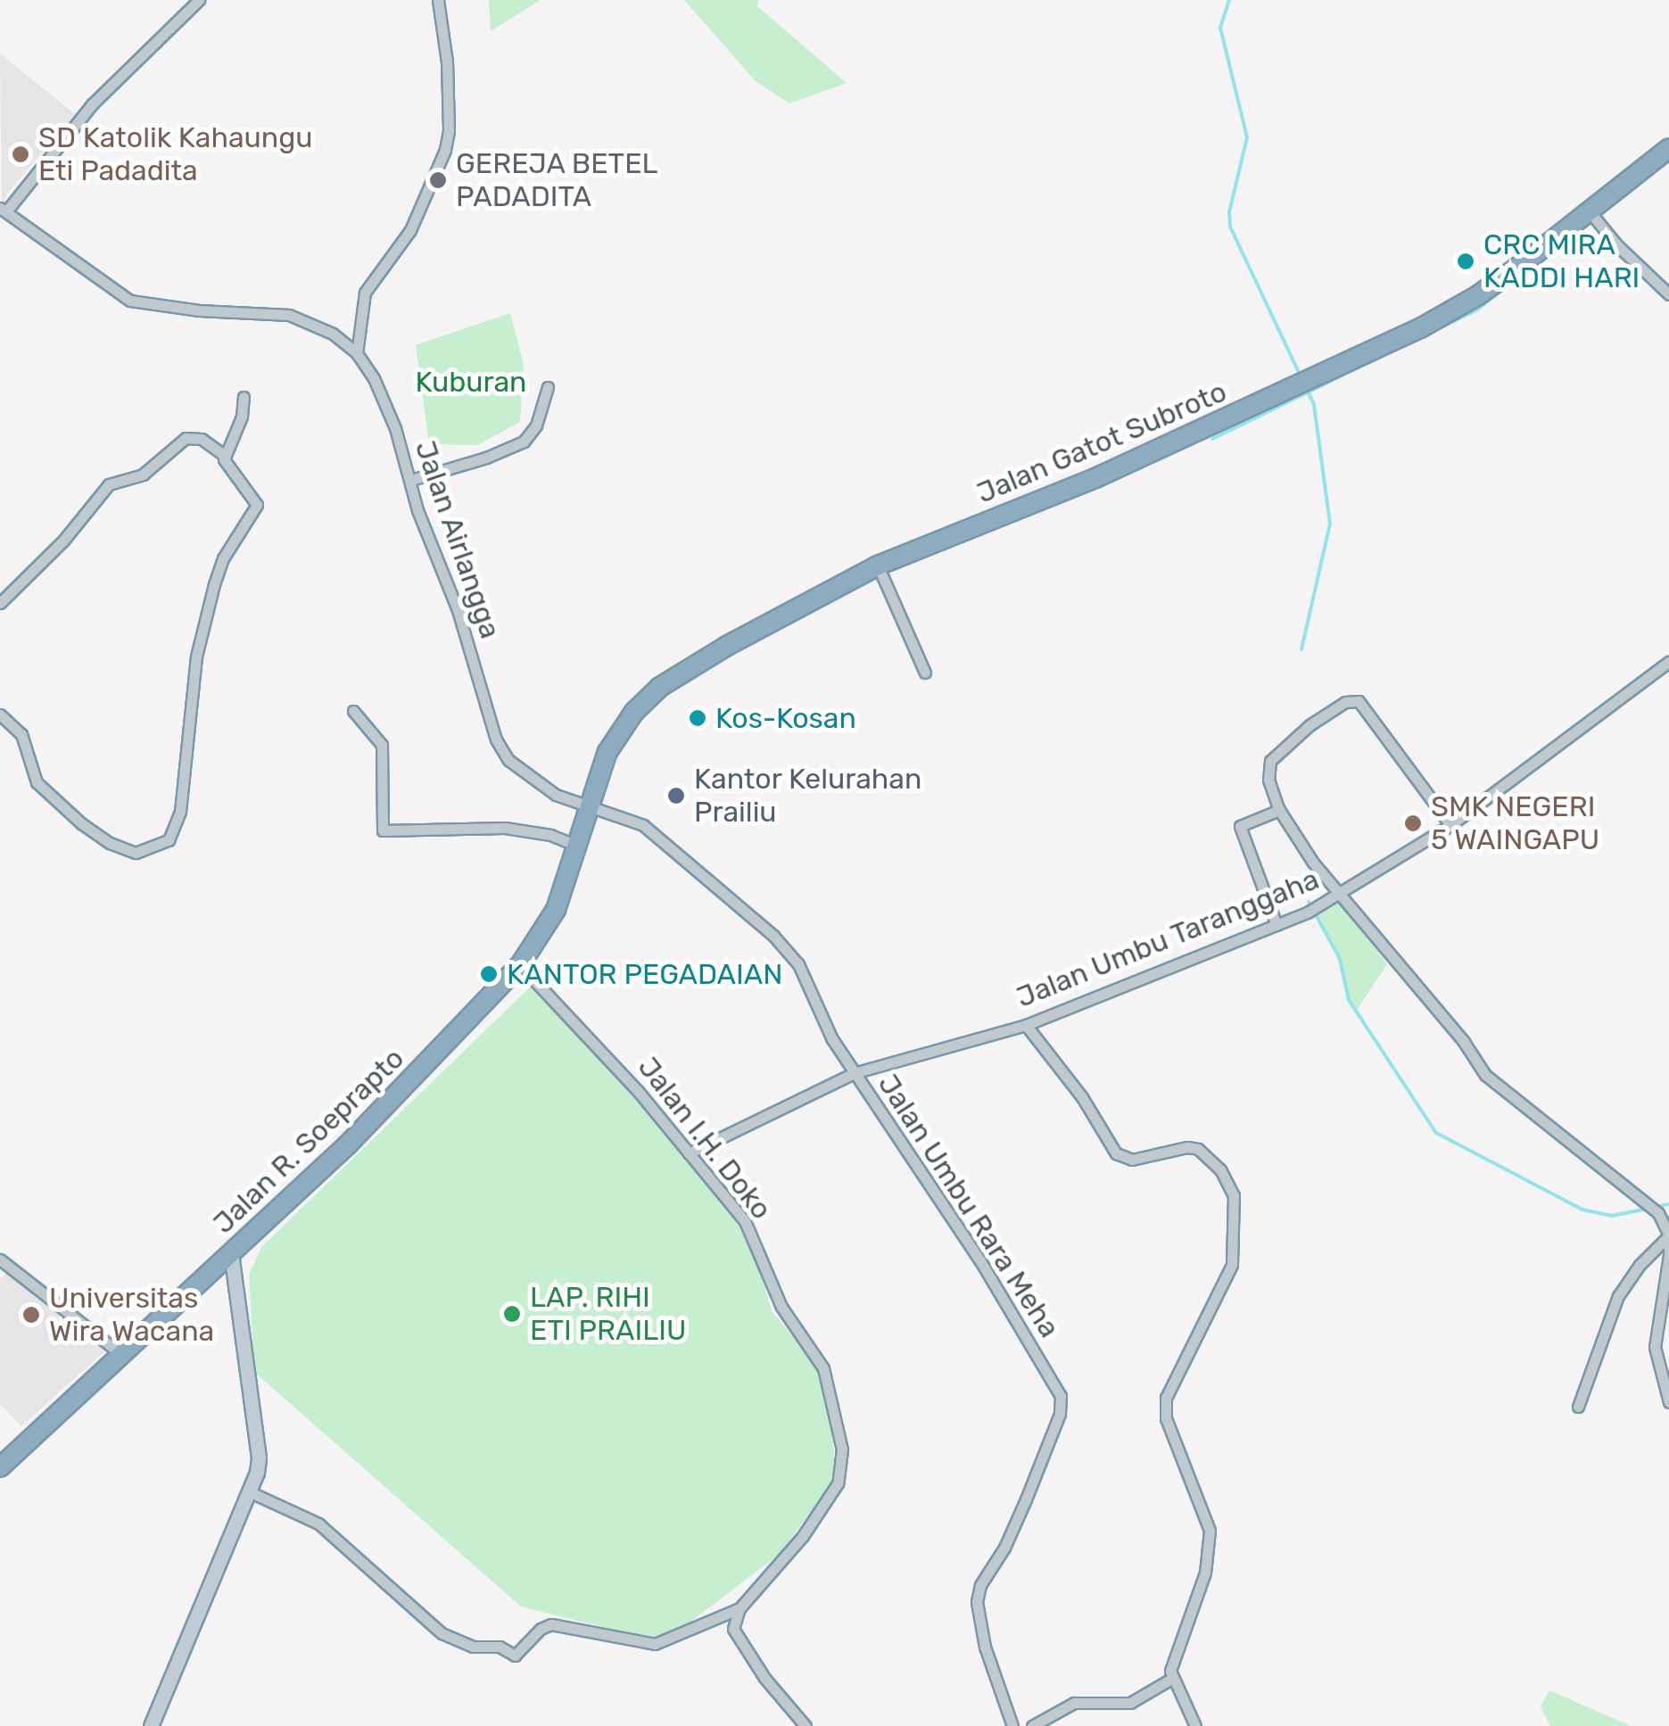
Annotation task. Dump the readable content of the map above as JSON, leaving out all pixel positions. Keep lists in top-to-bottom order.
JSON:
{
  "streets": {
    "highway": ["Jalan Gatot Subroto", "Jalan R. Soeprapto"],
    "street": [
      "Jalan Airlangga",
      "Jalan Umbu Taranggaha",
      "Jalan I.H. Doko",
      "Jalan Umbu Rara Meha"
    ]
  },
  "crossings": [
    ["Jalan Gatot Subroto", "Jalan Airlangga"],
    ["Jalan Gatot Subroto", "Jalan R. Soeprapto"],
    ["Jalan Gatot Subroto", "Jalan Umbu Rara Meha"],
    ["Jalan Airlangga", "Jalan R. Soeprapto"],
    ["Jalan Airlangga", "Jalan Umbu Rara Meha"],
    ["Jalan Umbu Taranggaha", "Jalan I.H. Doko"],
    ["Jalan Umbu Taranggaha", "Jalan Umbu Rara Meha"],
    ["Jalan I.H. Doko", "Jalan R. Soeprapto"],
    ["Jalan R. Soeprapto", "Jalan Umbu Rara Meha"]
  ],
  "parks": ["Kuburan"],
  "places": [
    "SD Katolik Kahaungu Eti Padadita",
    "GEREJA BETEL PADADITA",
    "CRC MIRA KADDI HARI",
    "Kos-Kosan",
    "Kantor Kelurahan Prailiu",
    "SMK NEGERI 5 WAINGAPU",
    "KANTOR PEGADAIAN",
    "LAP. RIHI ETI PRAILIU",
    "Universitas Wira Wacana"
  ]
}
